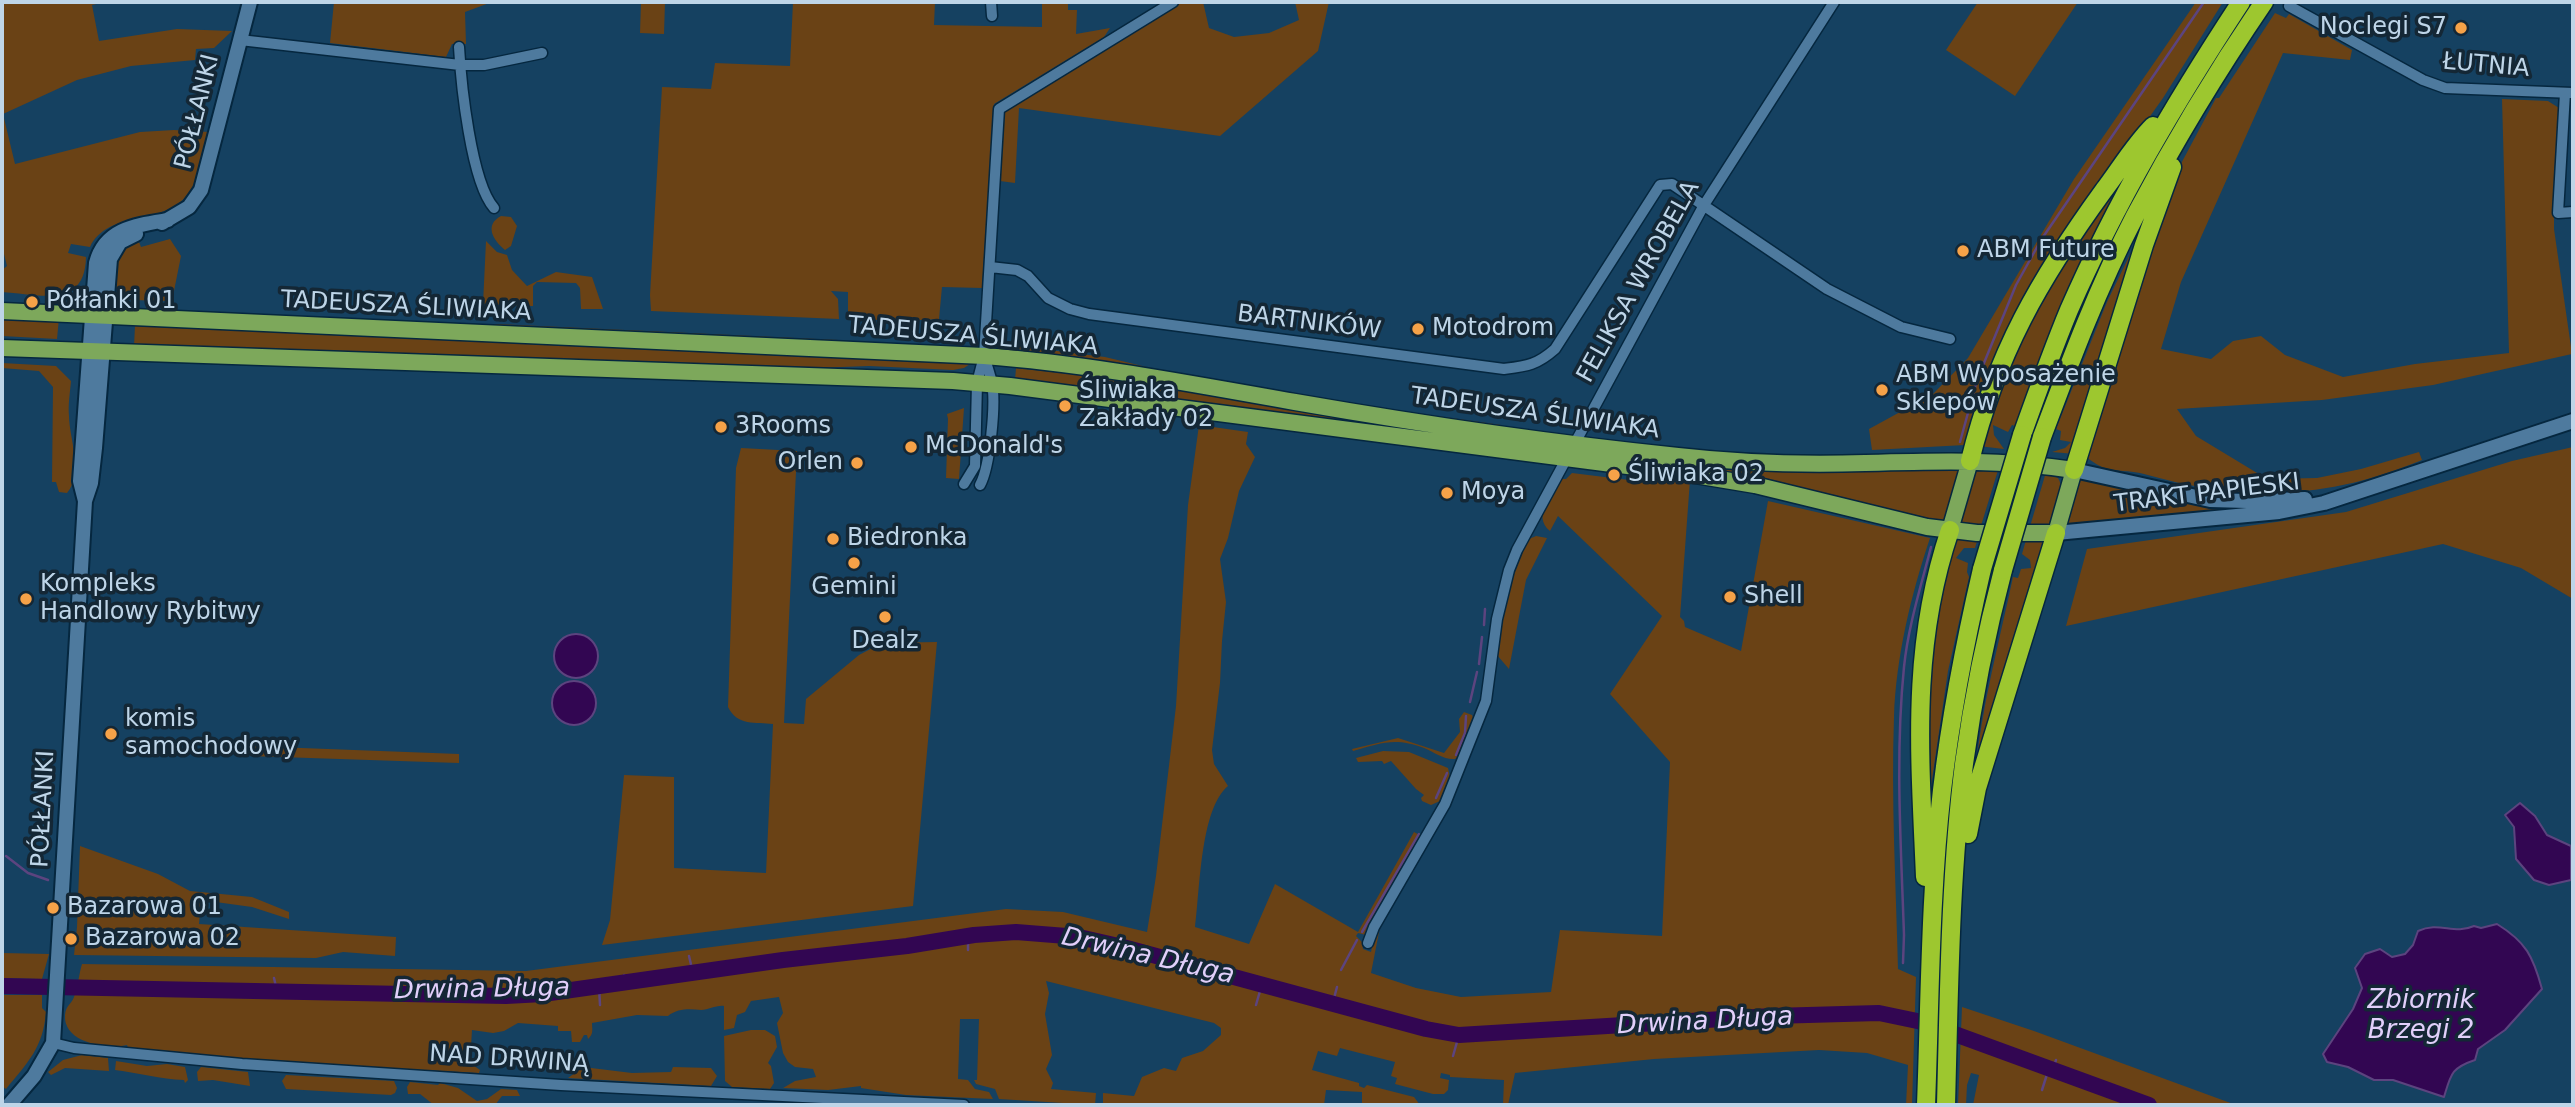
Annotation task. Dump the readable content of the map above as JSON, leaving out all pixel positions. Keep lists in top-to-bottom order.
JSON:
{
  "streets": {
    "main road": ["TADEUSZA ŚLIWIAKA"],
    "street": [
      "ŁUTNIA",
      "PÓŁŁANKI",
      "FELIKSA WROBELA",
      "BARTNIKÓW",
      "TRAKT PAPIESKI",
      "NAD DRWINĄ"
    ]
  },
  "crossings": [
    ["PÓŁŁANKI", "TADEUSZA ŚLIWIAKA"],
    ["PÓŁŁANKI", "NAD DRWINĄ"],
    ["FELIKSA WROBELA", "TADEUSZA ŚLIWIAKA"],
    ["FELIKSA WROBELA", "BARTNIKÓW"],
    ["TADEUSZA ŚLIWIAKA", "TRAKT PAPIESKI"]
  ],
  "water": ["Drwina Długa", "Zbiornik Brzegi 2"],
  "places": [
    "Noclegi S7",
    "ABM Future",
    "Półłanki 01",
    "Motodrom",
    "ABM Wyposażenie Sklepów",
    "Śliwiaka Zakłady 02",
    "3Rooms",
    "McDonald's",
    "Orlen",
    "Śliwiaka 02",
    "Moya",
    "Biedronka",
    "Gemini",
    "Shell",
    "Kompleks Handlowy Rybitwy",
    "Dealz",
    "komis samochodowy",
    "Bazarowa 01",
    "Bazarowa 02"
  ]
}
